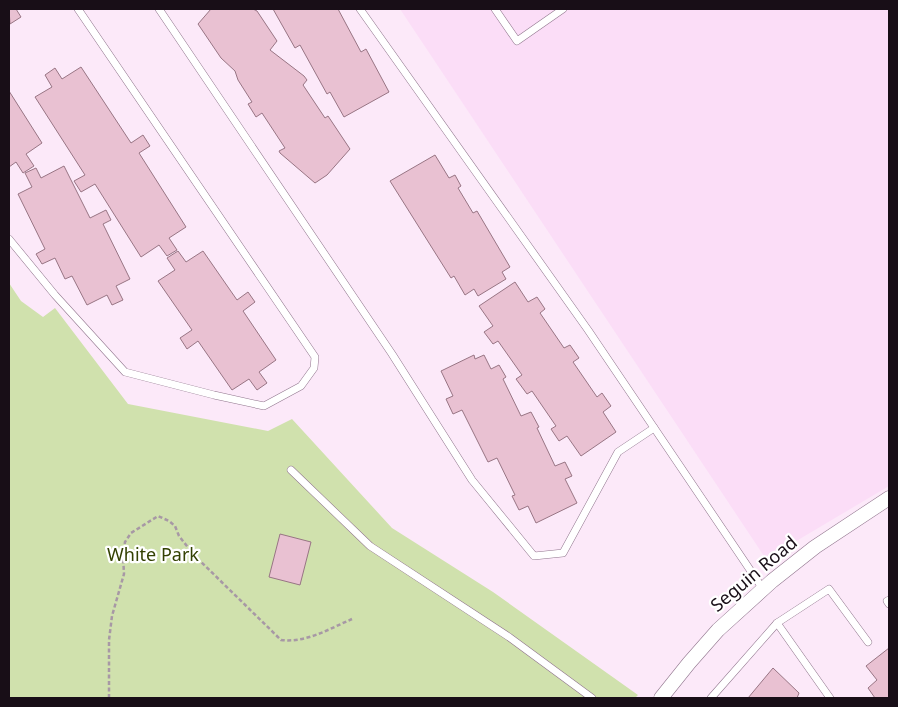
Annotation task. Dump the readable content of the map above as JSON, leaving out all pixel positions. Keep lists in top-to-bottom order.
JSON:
{
  "streets": {
    "street": ["Seguin Road"]
  },
  "parks": ["White Park"]
}
